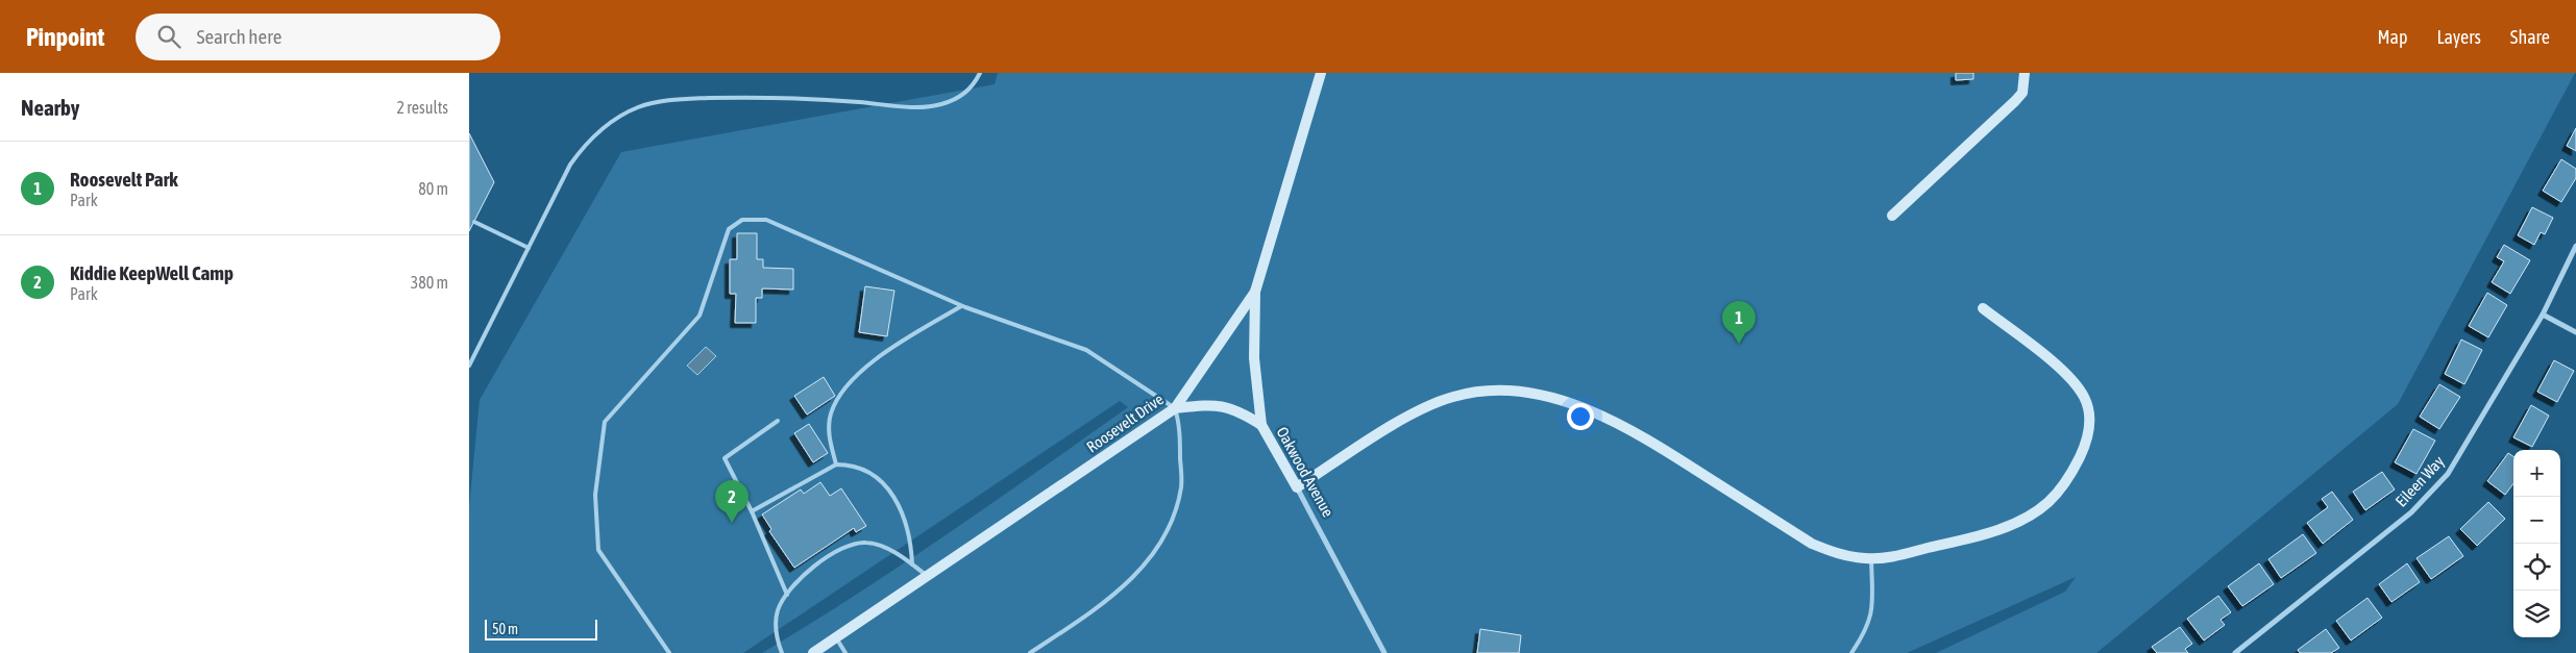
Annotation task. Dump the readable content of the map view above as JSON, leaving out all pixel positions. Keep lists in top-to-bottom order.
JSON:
{
  "streets": {
    "street": ["Roosevelt Drive", "Oakwood Avenue", "Eileen Way"]
  },
  "crossings": [
    ["Roosevelt Drive", "Oakwood Avenue"]
  ],
  "scale_bar": "50 m",
  "page": {
    "header": "Pinpoint",
    "search": "Search here",
    "nav": ["Map", "Layers", "Share"],
    "heading": ["Nearby", "2 results"],
    "list": [
      {
        "mark": "1",
        "name": "Roosevelt Park",
        "note": "Park",
        "value": "80 m"
      },
      {
        "mark": "2",
        "name": "Kiddie KeepWell Camp",
        "note": "Park",
        "value": "380 m"
      }
    ],
    "pins": ["1", "2"],
    "map_buttons": ["+", "−"],
    "scale": "50 m"
  }
}
